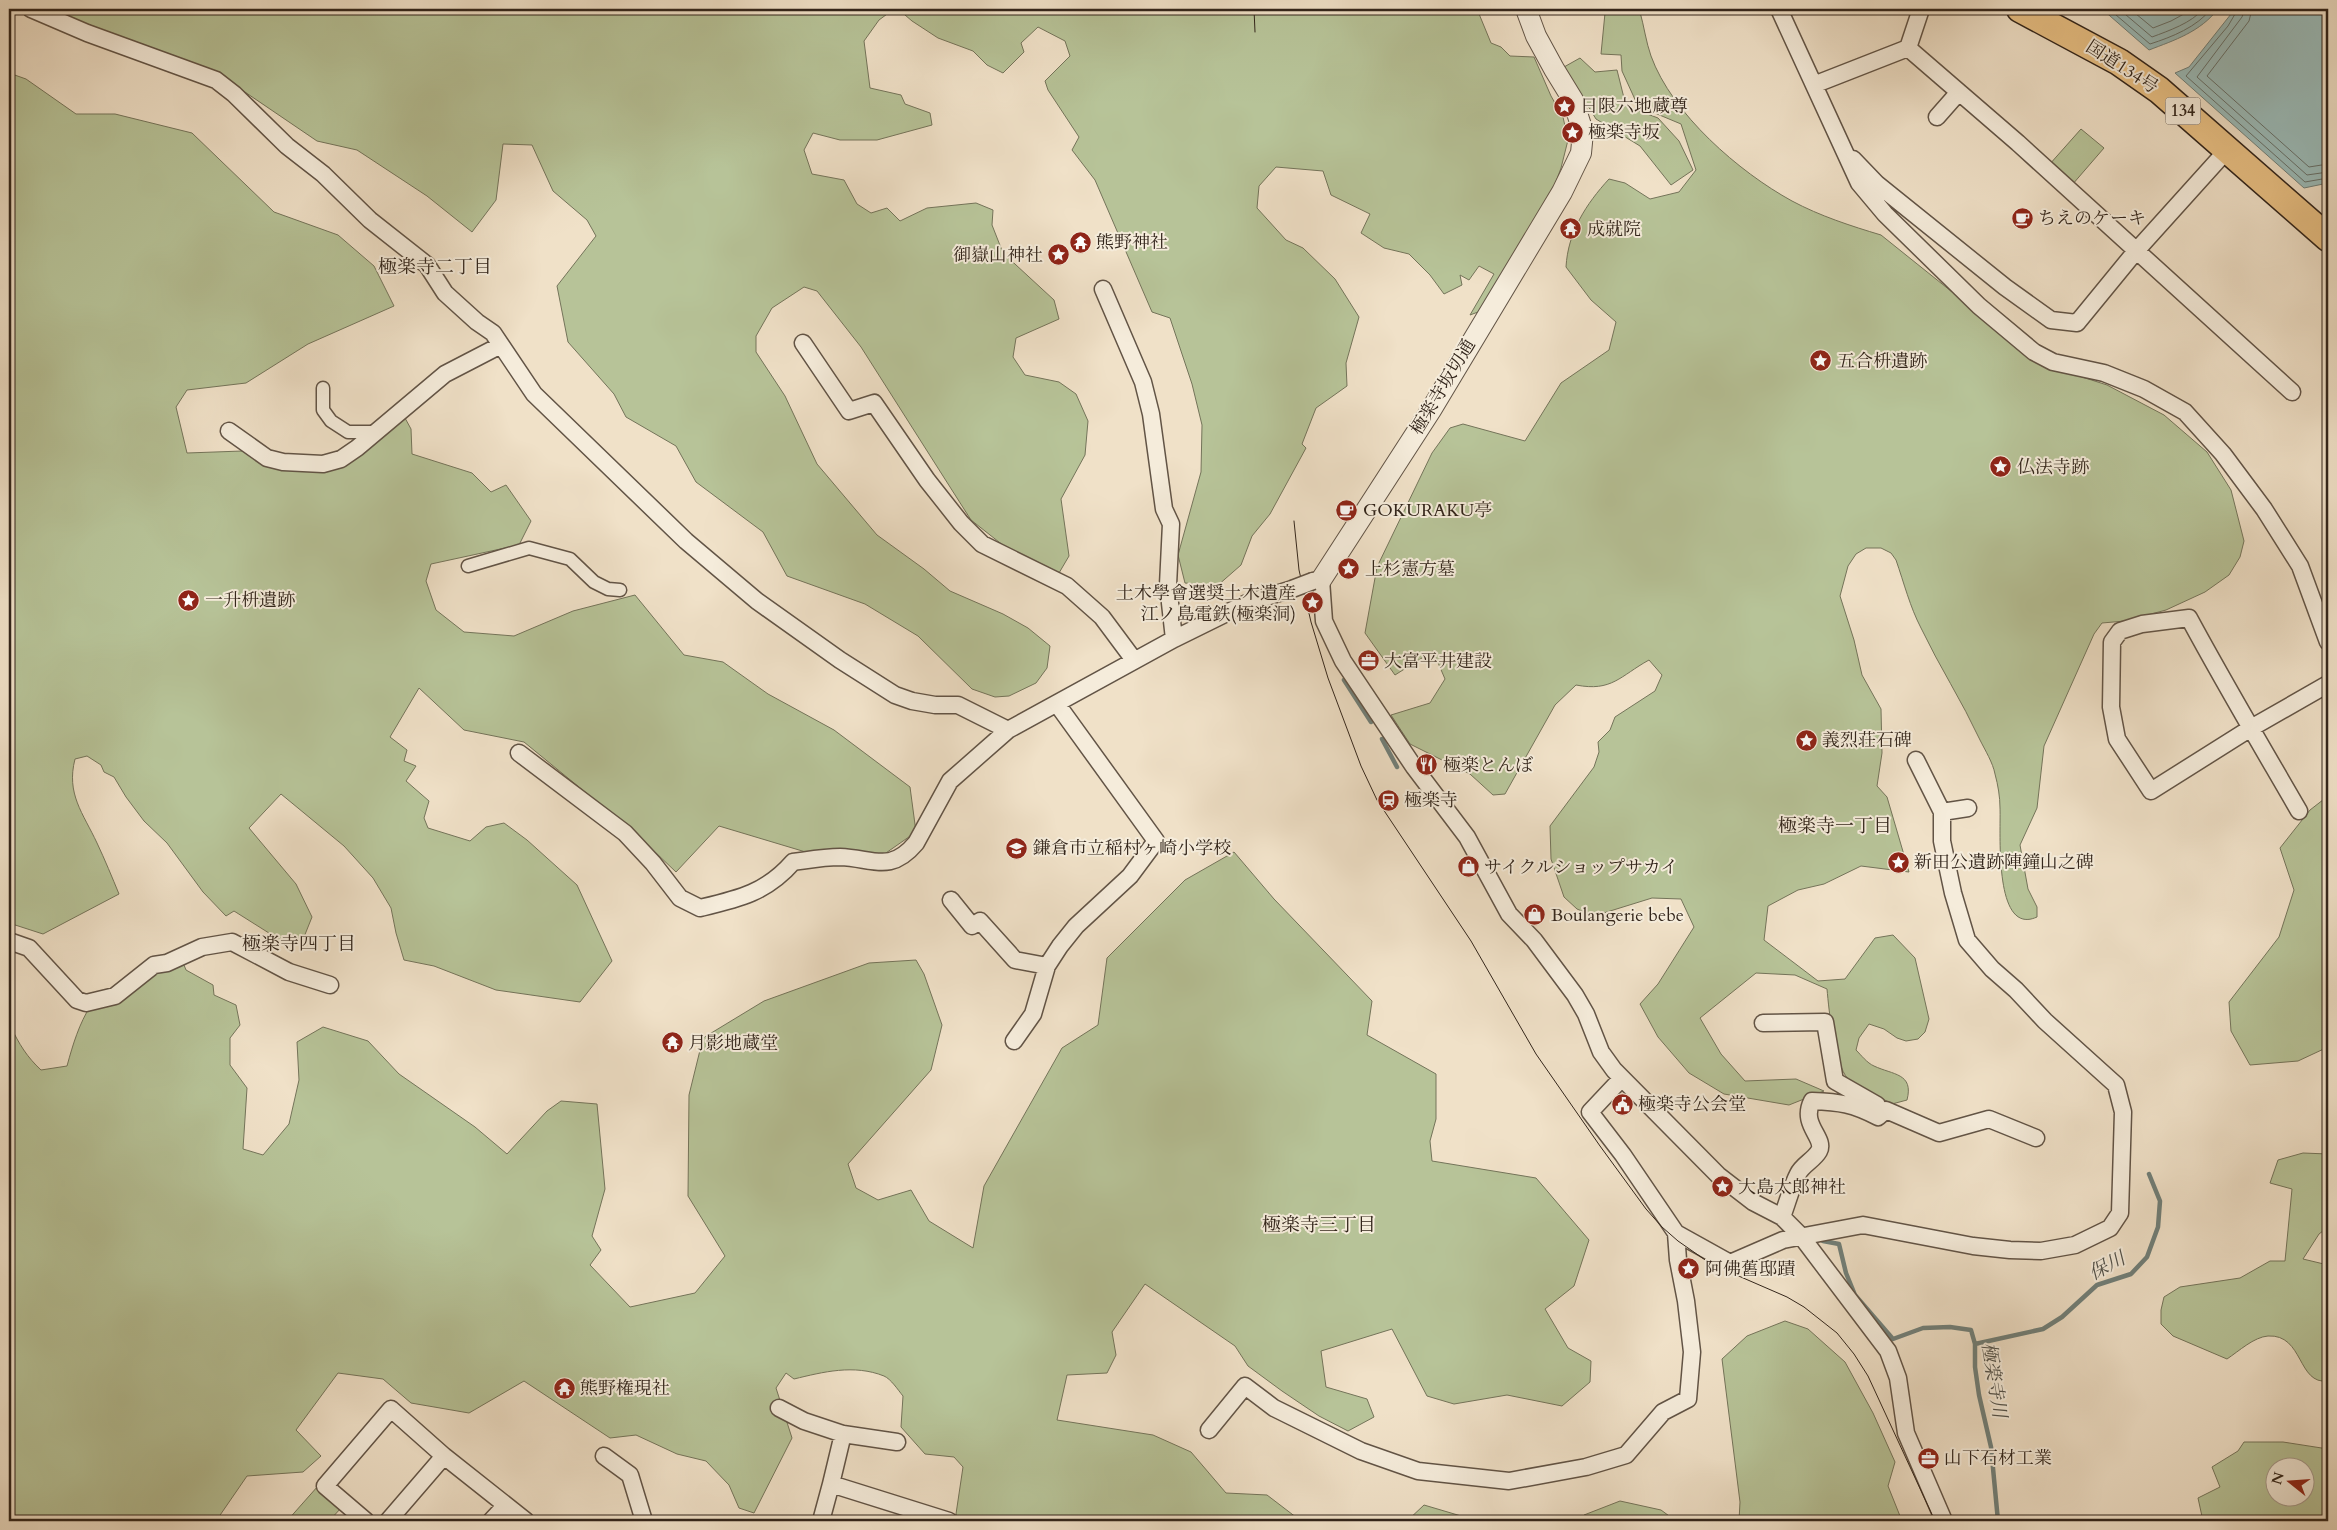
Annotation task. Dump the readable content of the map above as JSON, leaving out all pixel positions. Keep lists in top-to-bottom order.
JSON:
{
  "streets": {
    "highway": ["国道134号", "134"],
    "street": ["極楽寺坂切通"]
  },
  "districts": [
    "極楽寺二丁目",
    "極楽寺一丁目",
    "極楽寺四丁目",
    "極楽寺三丁目"
  ],
  "water": ["保川", "極楽寺川"],
  "places": {
    "place": [
      "日限六地蔵尊",
      "極楽寺坂",
      "御嶽山神社",
      "五合枡遺跡",
      "仏法寺跡",
      "上杉憲方墓",
      "一升枡遺跡",
      "土木學會選奨土木遺産 江ノ島電鉄(極楽洞)",
      "義烈荘石碑",
      "新田公遺跡陣鐘山之碑",
      "大島太郎神社",
      "阿佛舊邸蹟"
    ],
    "cafe": ["ちえのケーキ", "GOKURAKU亭"],
    "temple": [
      "成就院",
      "熊野神社",
      "月影地蔵堂",
      "熊野権現社"
    ],
    "office": ["大富平井建設", "山下石材工業"],
    "restaurant": ["極楽とんぼ"],
    "station": ["極楽寺"],
    "school or university": ["鎌倉市立稲村ヶ崎小学校"],
    "shop": ["サイクルショップサカイ", "Boulangerie bebe"],
    "public building": ["極楽寺公会堂"]
  },
  "north": "left"
}
